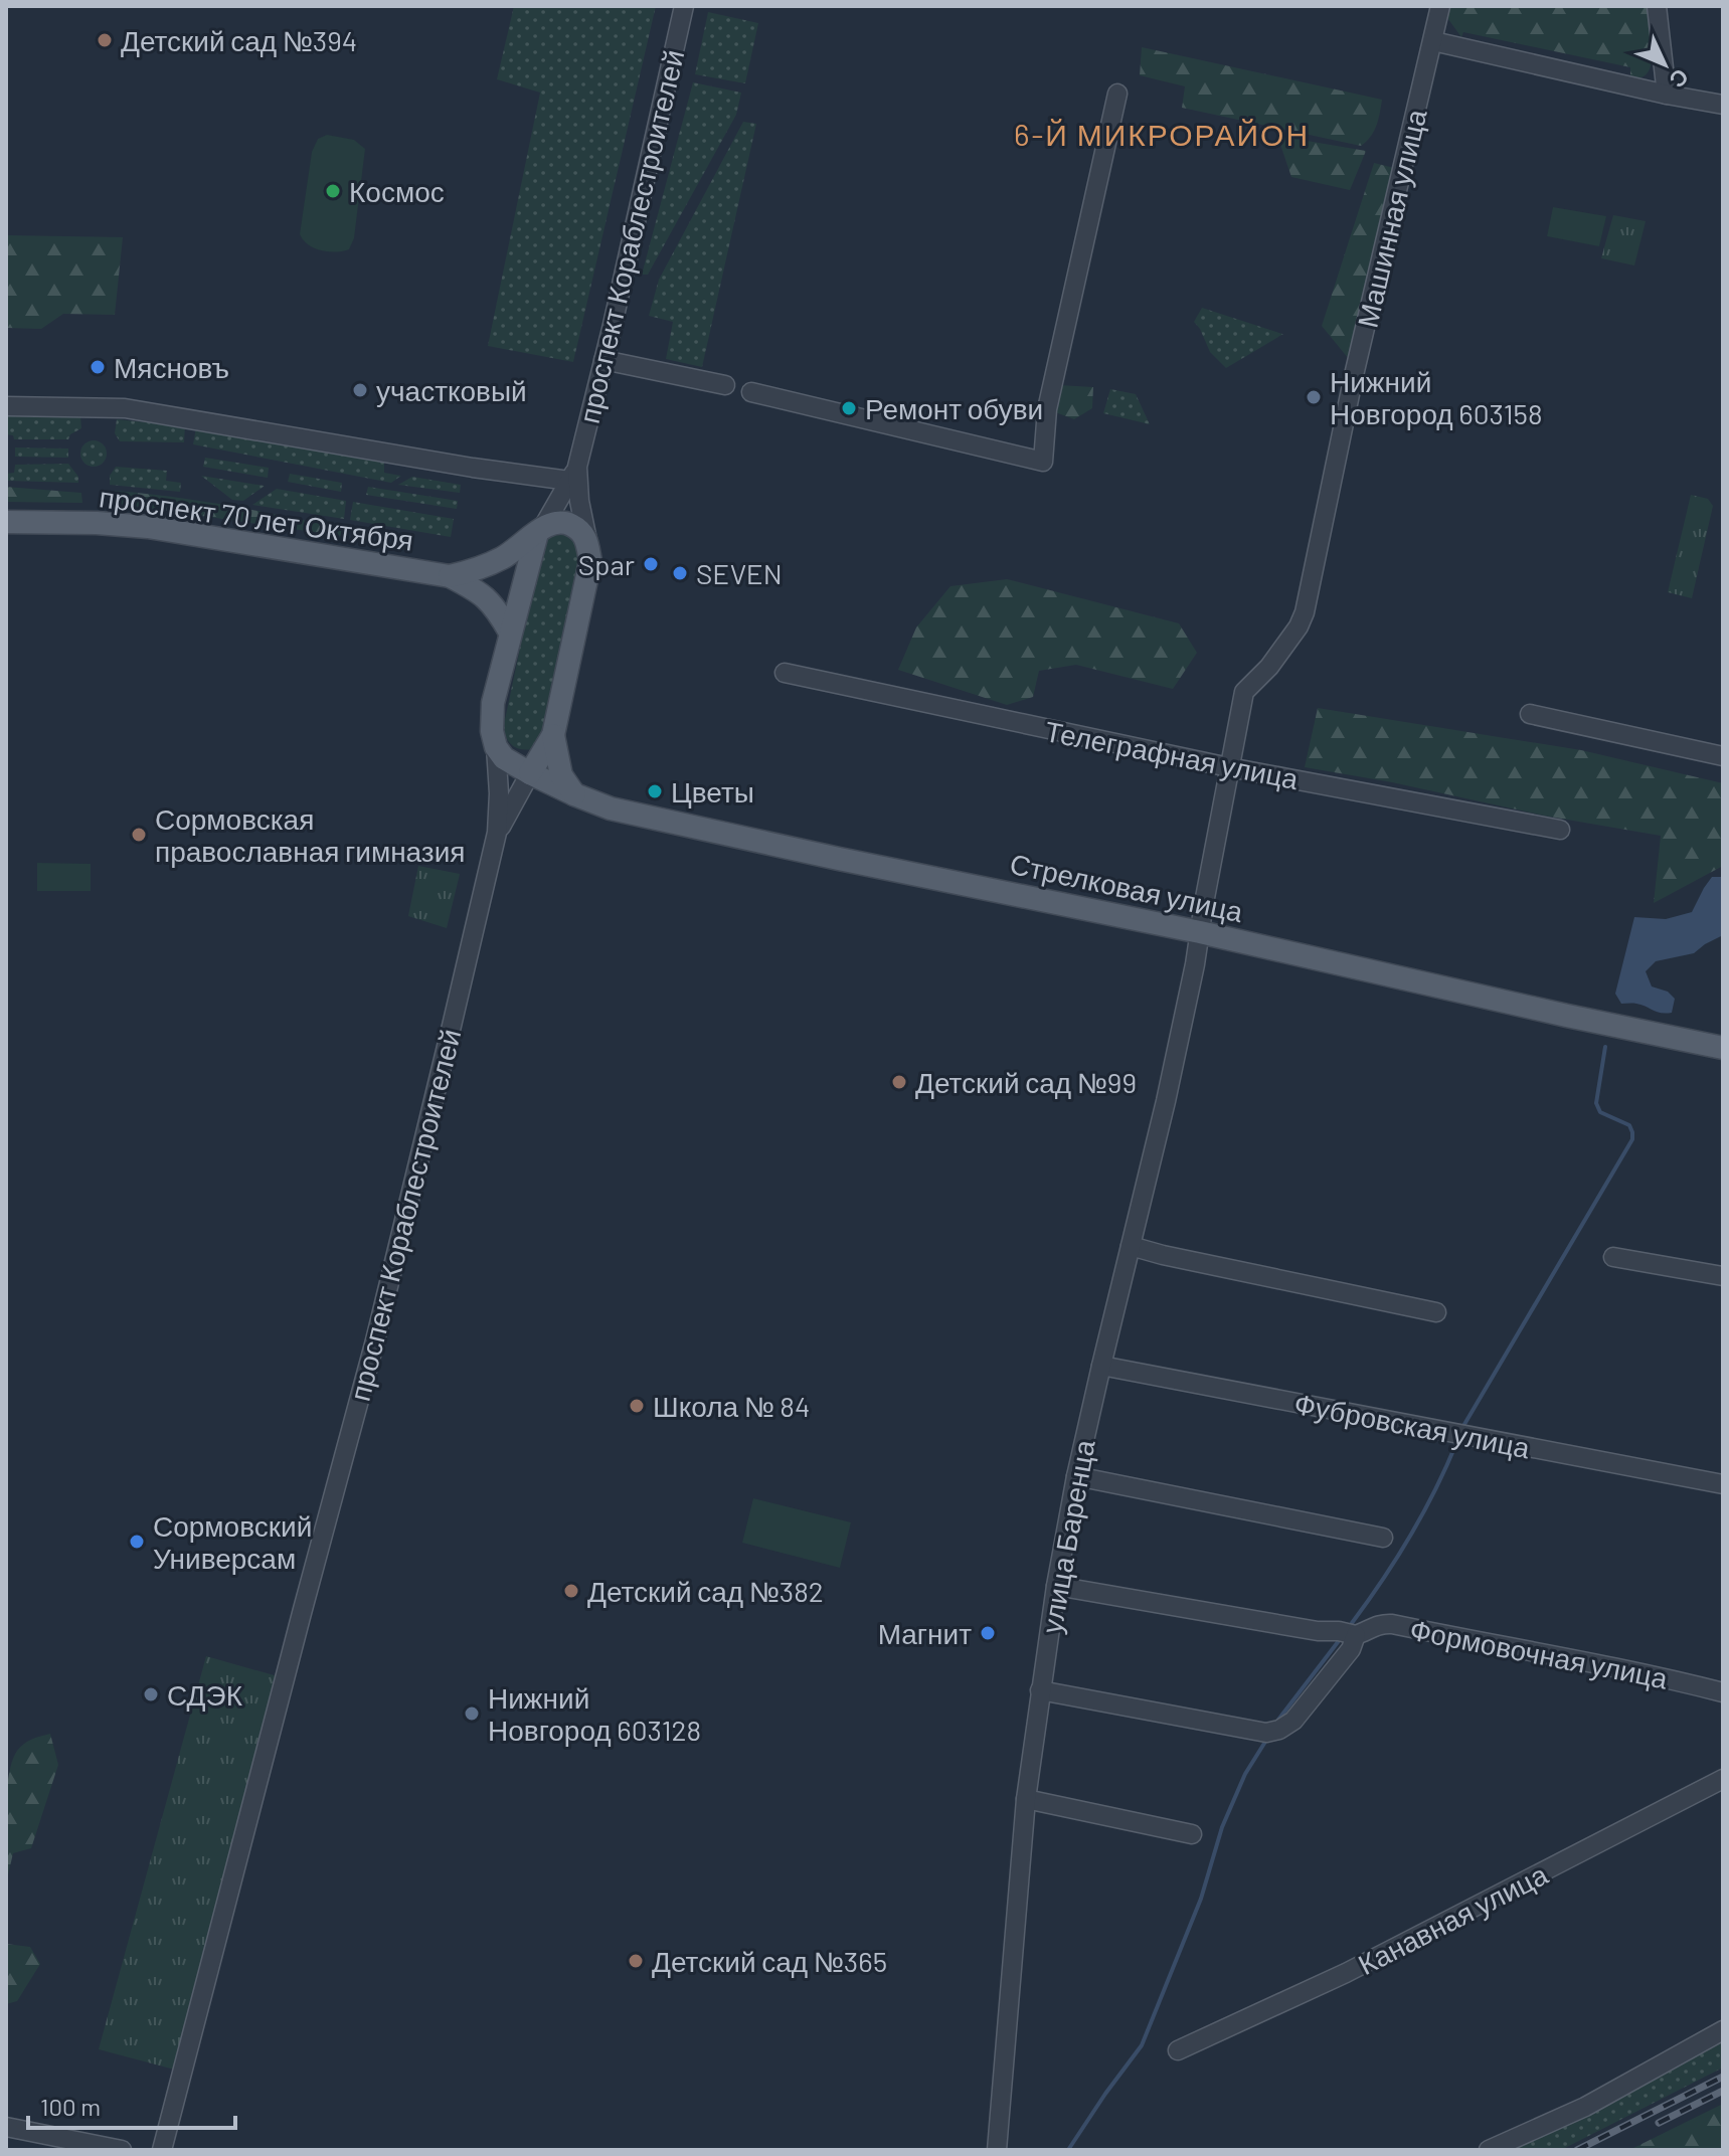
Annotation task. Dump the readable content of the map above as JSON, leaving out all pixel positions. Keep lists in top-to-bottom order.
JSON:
{
  "streets": {
    "main road": ["проспект 70 лет Октября", "Стрелковая улица"],
    "street": [
      "Машинная улица",
      "проспект Кораблестроителей",
      "Телеграфная улица",
      "Фубровская улица",
      "улица Баренца",
      "Формовочная улица",
      "Канавная улица"
    ]
  },
  "crossings": [
    ["Машинная улица", "Телеграфная улица"],
    ["Машинная улица", "Стрелковая улица"],
    ["Машинная улица", "улица Баренца"],
    ["проспект Кораблестроителей", "Стрелковая улица"],
    ["Стрелковая улица", "улица Баренца"],
    ["Фубровская улица", "улица Баренца"],
    ["улица Баренца", "Формовочная улица"]
  ],
  "districts": ["6-Й МИКРОРАЙОН"],
  "places": [
    "Детский сад №394",
    "Космос",
    "Мясновъ",
    "участковый",
    "Нижний Новгород 603158",
    "Ремонт обуви",
    "Spar",
    "SEVEN",
    "Цветы",
    "Сормовская православная гимназия",
    "Детский сад №99",
    "Школа № 84",
    "Сормовский Универсам",
    "Детский сад №382",
    "Магнит",
    "СДЭК",
    "Нижний Новгород 603128",
    "Детский сад №365"
  ],
  "scale_bar": "100 m",
  "north": "bottom right"
}
